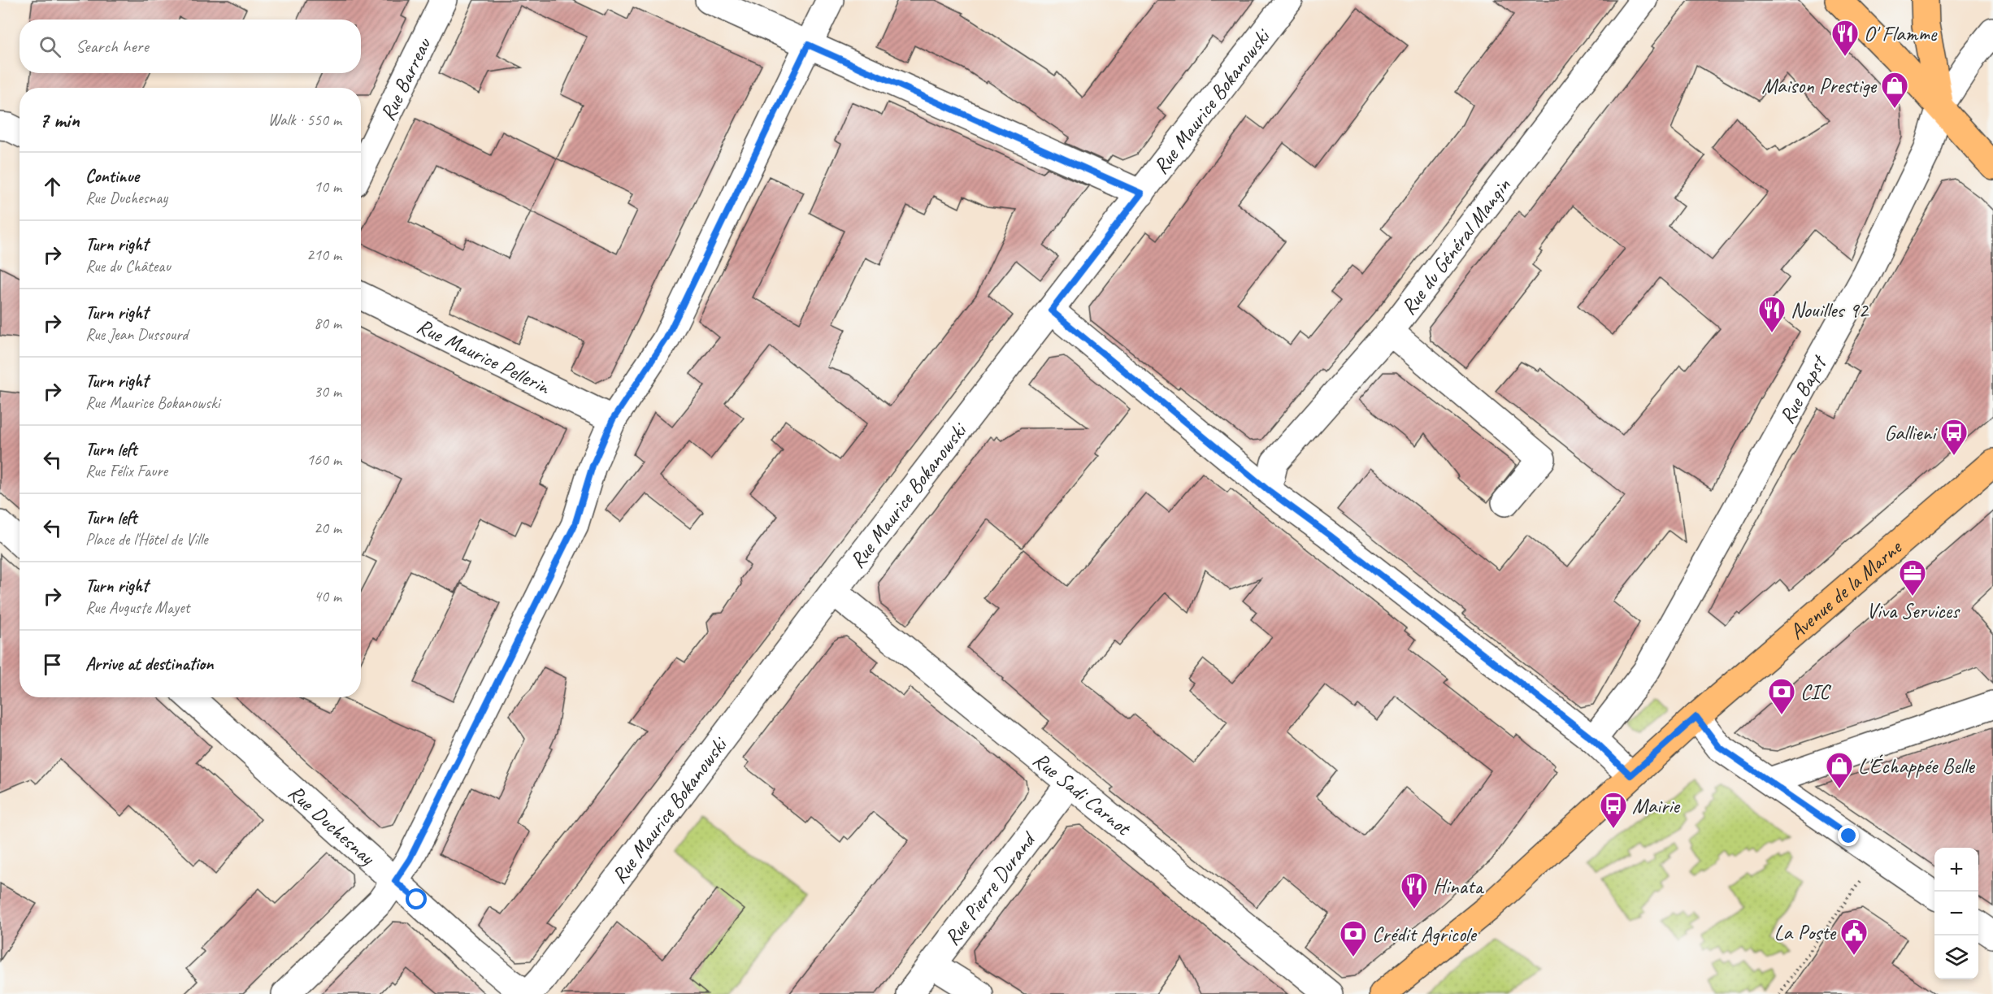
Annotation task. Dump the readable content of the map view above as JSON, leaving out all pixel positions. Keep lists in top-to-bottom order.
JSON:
{
  "streets": {
    "main road": ["Avenue de la Marne"],
    "street": [
      "Rue Barreau",
      "Rue Maurice Bokanowski",
      "Rue du Général Mangin",
      "Rue Maurice Pellerin",
      "Rue Bapst",
      "Rue Sadi Carnot",
      "Rue Duchesnay",
      "Rue Pierre Durand"
    ]
  },
  "crossings": [
    ["Rue Maurice Bokanowski", "Rue Sadi Carnot"],
    ["Rue Maurice Bokanowski", "Rue Duchesnay"],
    ["Rue Sadi Carnot", "Rue Pierre Durand"]
  ],
  "places": {
    "restaurant": ["O' Flamme", "Nouilles 92", "Hinata"],
    "shop": ["Maison Prestige", "L'Échappée Belle"],
    "bus stop": ["Gallieni", "Mairie"],
    "office": ["Viva Services"],
    "bank": ["CIC", "Crédit Agricole"],
    "public building": ["La Poste"]
  },
  "page": {
    "search": "Search here",
    "heading": ["7 min", "Walk · 550 m"],
    "list": [
      ["Continue", "Rue Duchesnay", "10 m"],
      ["Turn right", "Rue du Château", "210 m"],
      ["Turn right", "Rue Jean Dussourd", "80 m"],
      ["Turn right", "Rue Maurice Bokanowski", "30 m"],
      ["Turn left", "Rue Félix Faure", "160 m"],
      ["Turn left", "Place de l'Hôtel de Ville", "20 m"],
      ["Turn right", "Rue Auguste Mayet", "40 m"],
      "Arrive at destination"
    ],
    "map_buttons": ["+", "−"]
  }
}
